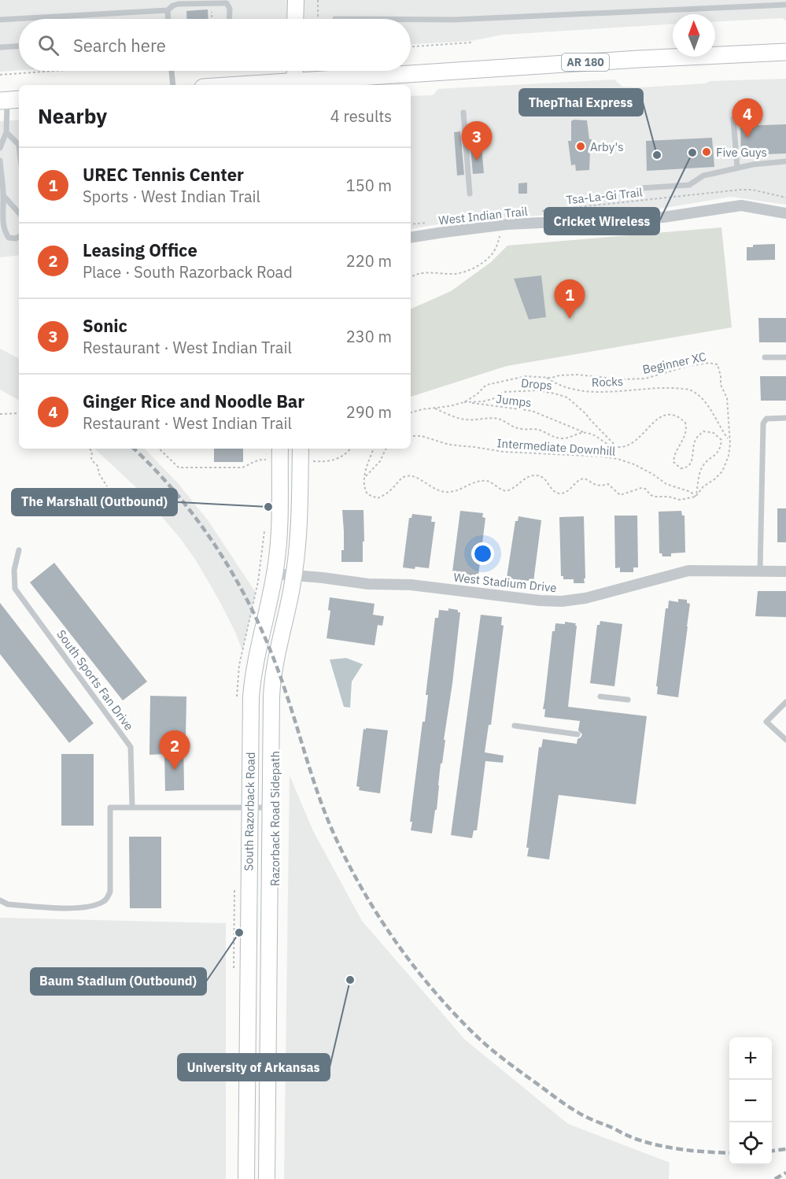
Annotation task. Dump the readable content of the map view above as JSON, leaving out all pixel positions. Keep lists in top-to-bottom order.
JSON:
{
  "streets": {
    "main road": ["AR 180", "South Razorback Road"],
    "street": ["West Indian Trail", "West Stadium Drive"],
    "lane": ["South Sports Fan Drive"],
    "path": [
      "Tsa-La-Gi Trail",
      "Beginner XC",
      "Rocks",
      "Drops",
      "Jumps",
      "Intermediate Downhill"
    ]
  },
  "crossings": [
    ["Beginner XC", "Rocks"],
    ["Beginner XC", "Drops"],
    ["Beginner XC", "Jumps"],
    ["Beginner XC", "Intermediate Downhill"],
    ["Drops", "Jumps"],
    ["West Stadium Drive", "South Razorback Road"]
  ],
  "places": [
    "Arby's",
    "Five Guys",
    "Cricket Wireless",
    "ThepThai Express",
    "The Marshall (Outbound)",
    "Baum Stadium (Outbound)",
    "University of Arkansas"
  ],
  "north": "top",
  "page": {
    "search": "Search here",
    "heading": ["Nearby", "4 results"],
    "pins": [
      "4",
      "3",
      "1",
      "2"
    ],
    "list": [
      {
        "mark": "1",
        "name": "UREC Tennis Center",
        "note": "Sports · West Indian Trail",
        "value": "150 m"
      },
      {
        "mark": "2",
        "name": "Leasing Office",
        "note": "Place · South Razorback Road",
        "value": "220 m"
      },
      {
        "mark": "3",
        "name": "Sonic",
        "note": "Restaurant · West Indian Trail",
        "value": "230 m"
      },
      {
        "mark": "4",
        "name": "Ginger Rice and Noodle Bar",
        "note": "Restaurant · West Indian Trail",
        "value": "290 m"
      }
    ],
    "map_buttons": ["+", "−"]
  }
}
